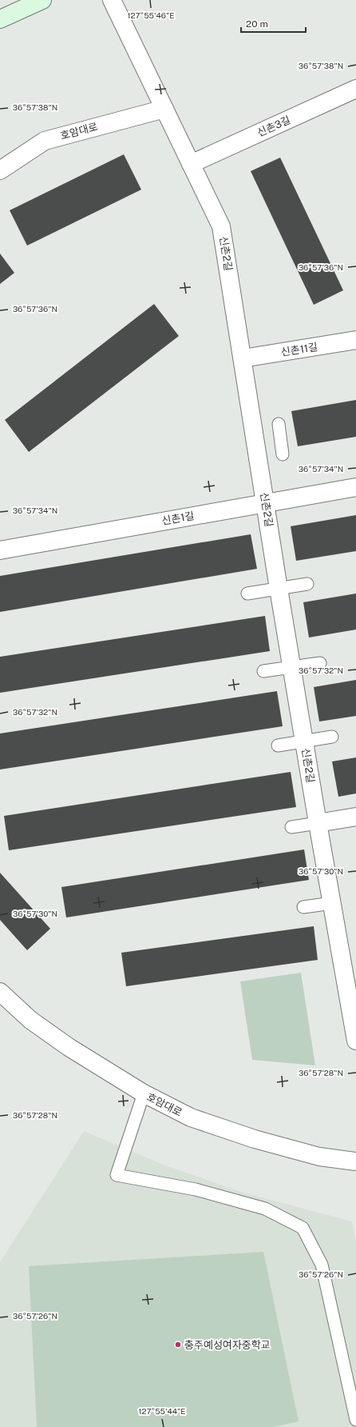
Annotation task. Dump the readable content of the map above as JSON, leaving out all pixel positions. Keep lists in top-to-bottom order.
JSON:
{
  "streets": {
    "street": [
      "신촌3길",
      "호암대로",
      "신촌2길",
      "신촌11길",
      "신촌1길"
    ]
  },
  "crossings": [
    ["신촌3길", "신촌2길"],
    ["호암대로", "신촌2길"],
    ["신촌2길", "신촌11길"],
    ["신촌2길", "신촌1길"]
  ],
  "places": ["충주예성여자중학교"],
  "scale_bar": "20 m",
  "coordinates": [
    "127°55'46\"E",
    "36°57'38\"N",
    "36°57'36\"N",
    "36°57'34\"N",
    "36°57'32\"N",
    "36°57'30\"N",
    "36°57'28\"N",
    "36°57'26\"N",
    "127°55'44\"E"
  ]
}
